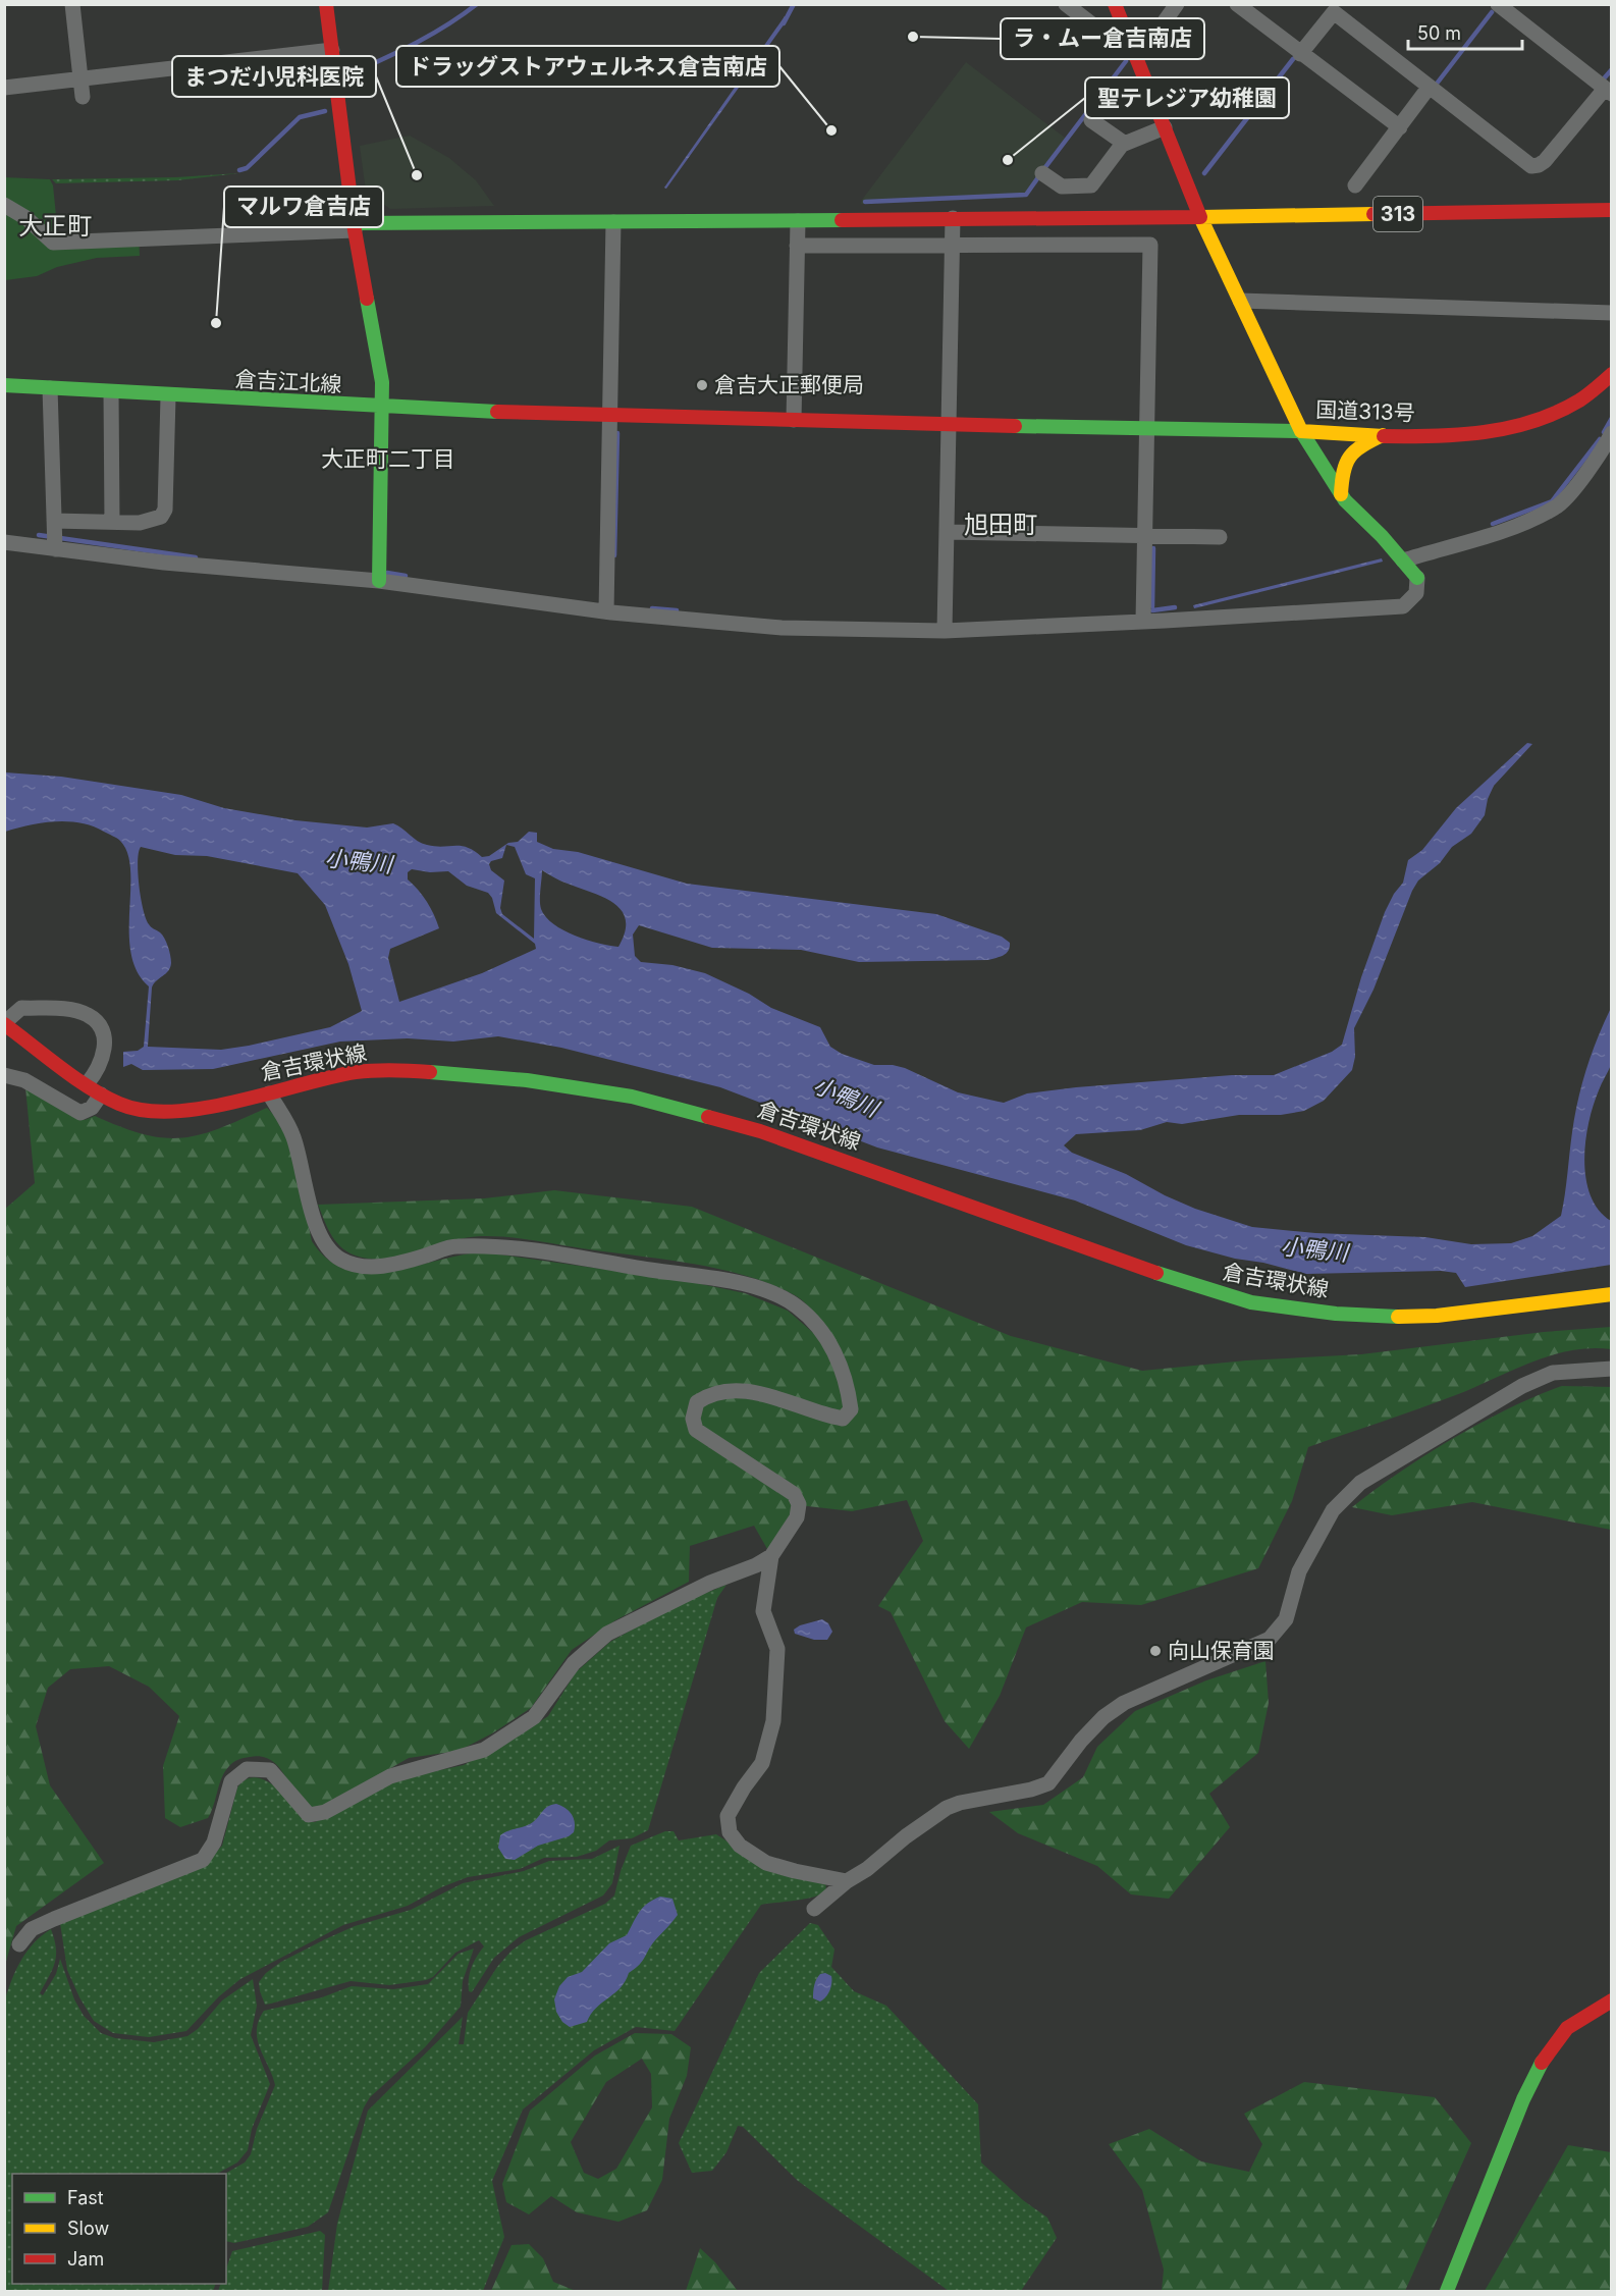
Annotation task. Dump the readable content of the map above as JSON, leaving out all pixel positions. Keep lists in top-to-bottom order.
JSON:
{
  "streets": {
    "main road": [
      "313",
      "倉吉江北線",
      "国道313号",
      "倉吉環状線"
    ]
  },
  "crossings": [
    ["313", "国道313号"],
    ["倉吉江北線", "国道313号"]
  ],
  "districts": ["大正町", "大正町二丁目", "旭田町"],
  "water": ["小鴨川"],
  "places": [
    "ラ・ムー倉吉南店",
    "ドラッグストアウェルネス倉吉南店",
    "聖テレジア幼稚園",
    "まつだ小児科医院",
    "マルワ倉吉店",
    "倉吉大正郵便局",
    "向山保育園"
  ],
  "legend": ["Fast", "Slow", "Jam"],
  "scale_bar": "50 m"
}
